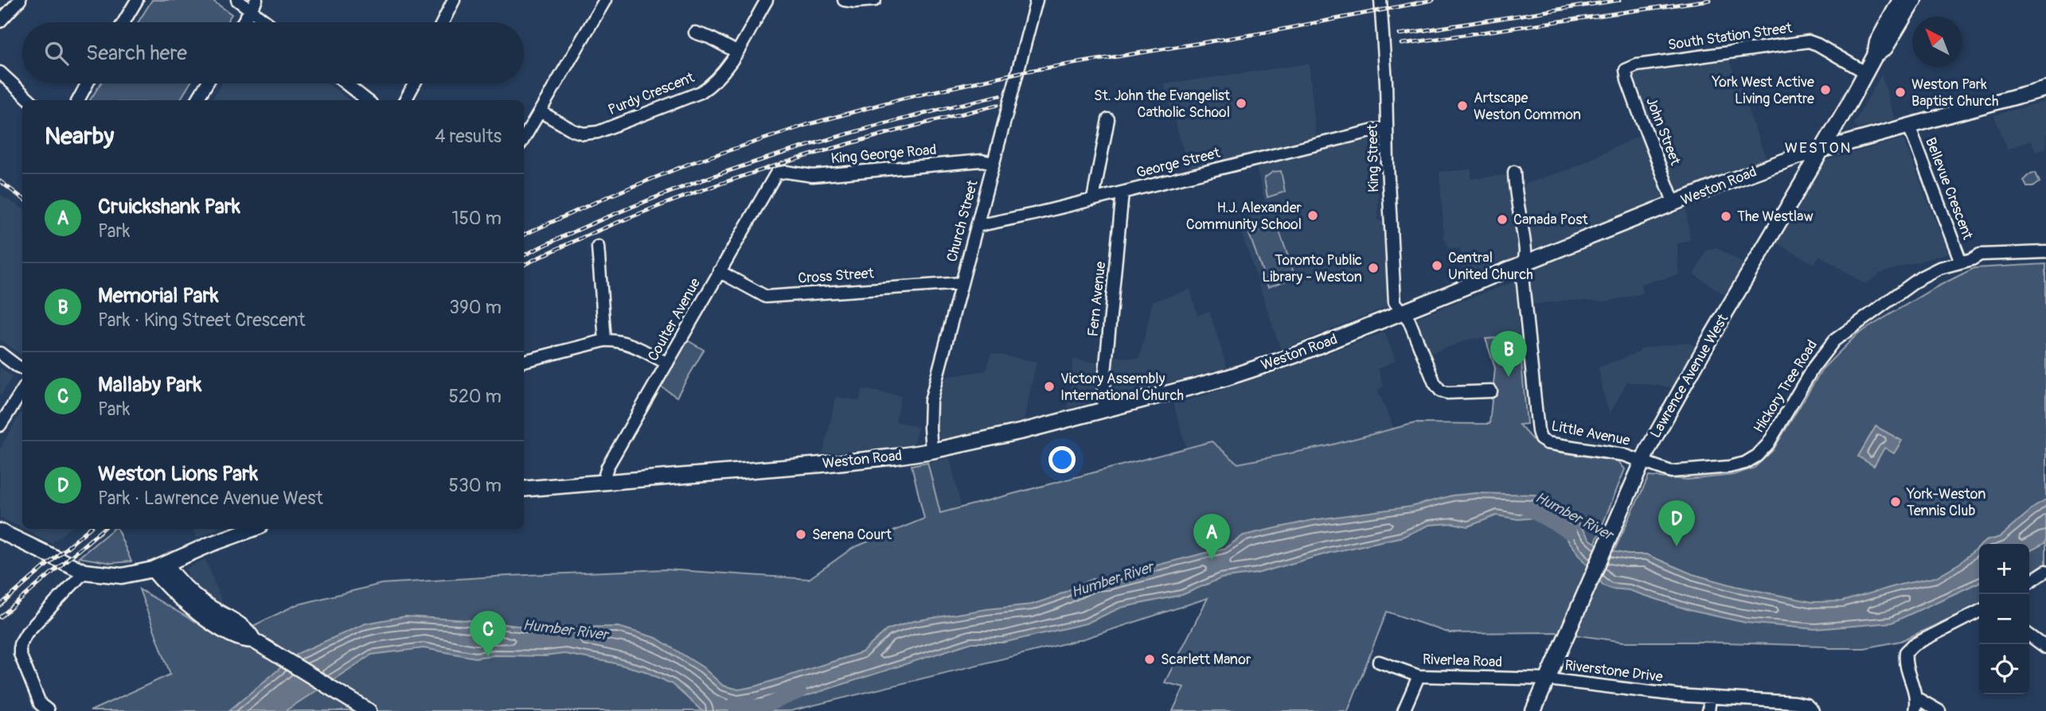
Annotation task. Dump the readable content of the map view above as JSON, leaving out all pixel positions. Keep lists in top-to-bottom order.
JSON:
{
  "streets": {
    "main road": ["Weston Road", "Lawrence Avenue West"],
    "street": [
      "South Station Street",
      "Purdy Crescent",
      "John Street",
      "King George Road",
      "King Street",
      "George Street",
      "Bellevue Crescent",
      "Church Street",
      "Cross Street",
      "Fern Avenue",
      "Coulter Avenue",
      "Hickory Tree Road",
      "Little Avenue",
      "Riverlea Road",
      "Riverstone Drive"
    ]
  },
  "crossings": [
    ["South Station Street", "John Street"],
    ["South Station Street", "Lawrence Avenue West"],
    ["John Street", "Weston Road"],
    ["King George Road", "Church Street"],
    ["King George Road", "Coulter Avenue"],
    ["King Street", "George Street"],
    ["King Street", "Weston Road"],
    ["George Street", "Church Street"],
    ["George Street", "Fern Avenue"],
    ["Weston Road", "Bellevue Crescent"],
    ["Weston Road", "Church Street"],
    ["Weston Road", "Fern Avenue"],
    ["Weston Road", "Coulter Avenue"],
    ["Weston Road", "Lawrence Avenue West"],
    ["Weston Road", "Little Avenue"],
    ["Bellevue Crescent", "Hickory Tree Road"],
    ["Church Street", "Cross Street"],
    ["Cross Street", "Coulter Avenue"],
    ["Lawrence Avenue West", "Hickory Tree Road"],
    ["Lawrence Avenue West", "Little Avenue"],
    ["Lawrence Avenue West", "Riverlea Road"],
    ["Lawrence Avenue West", "Riverstone Drive"],
    ["Hickory Tree Road", "Little Avenue"],
    ["Riverlea Road", "Riverstone Drive"]
  ],
  "districts": ["WESTON"],
  "water": ["Humber River"],
  "places": [
    "York West Active Living Centre",
    "Weston Park Baptist Church",
    "St. John the Evangelist Catholic School",
    "Artscape Weston Common",
    "H.J. Alexander Community School",
    "The Westlaw",
    "Canada Post",
    "Central United Church",
    "Toronto Public Library - Weston",
    "Victory Assembly International Church",
    "York-Weston Tennis Club",
    "Serena Court",
    "Scarlett Manor"
  ],
  "north": "top left",
  "page": {
    "search": "Search here",
    "heading": ["Nearby", "4 results"],
    "list": [
      {
        "mark": "A",
        "name": "Cruickshank Park",
        "note": "Park",
        "value": "150 m"
      },
      {
        "mark": "B",
        "name": "Memorial Park",
        "note": "Park · King Street Crescent",
        "value": "390 m"
      },
      {
        "mark": "C",
        "name": "Mallaby Park",
        "note": "Park",
        "value": "520 m"
      },
      {
        "mark": "D",
        "name": "Weston Lions Park",
        "note": "Park · Lawrence Avenue West",
        "value": "530 m"
      }
    ],
    "pins": [
      "B",
      "D",
      "A",
      "C"
    ],
    "map_buttons": ["+", "−"]
  }
}
